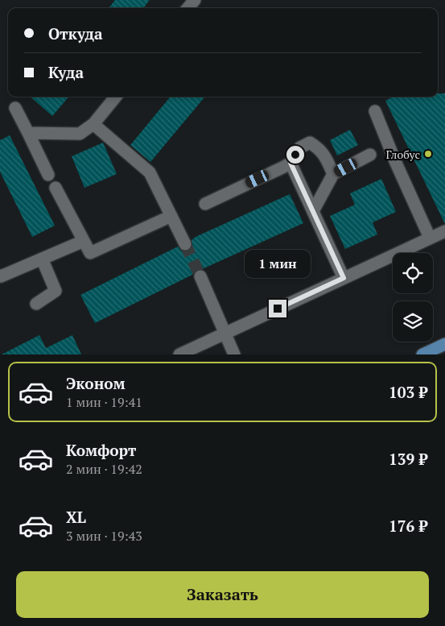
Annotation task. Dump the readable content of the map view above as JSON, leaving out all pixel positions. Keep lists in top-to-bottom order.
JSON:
{
  "places": ["Глобус"],
  "page": {
    "banner": ["Откуда", "Куда"],
    "bubble": "1 мин",
    "list": [
      {
        "name": "Эконом",
        "note": "1 мин · 19:41",
        "value": "103 ₽"
      },
      {
        "name": "Комфорт",
        "note": "2 мин · 19:42",
        "value": "139 ₽"
      },
      {
        "name": "XL",
        "note": "3 мин · 19:43",
        "value": "176 ₽"
      }
    ],
    "buttons": "Заказать"
  }
}
